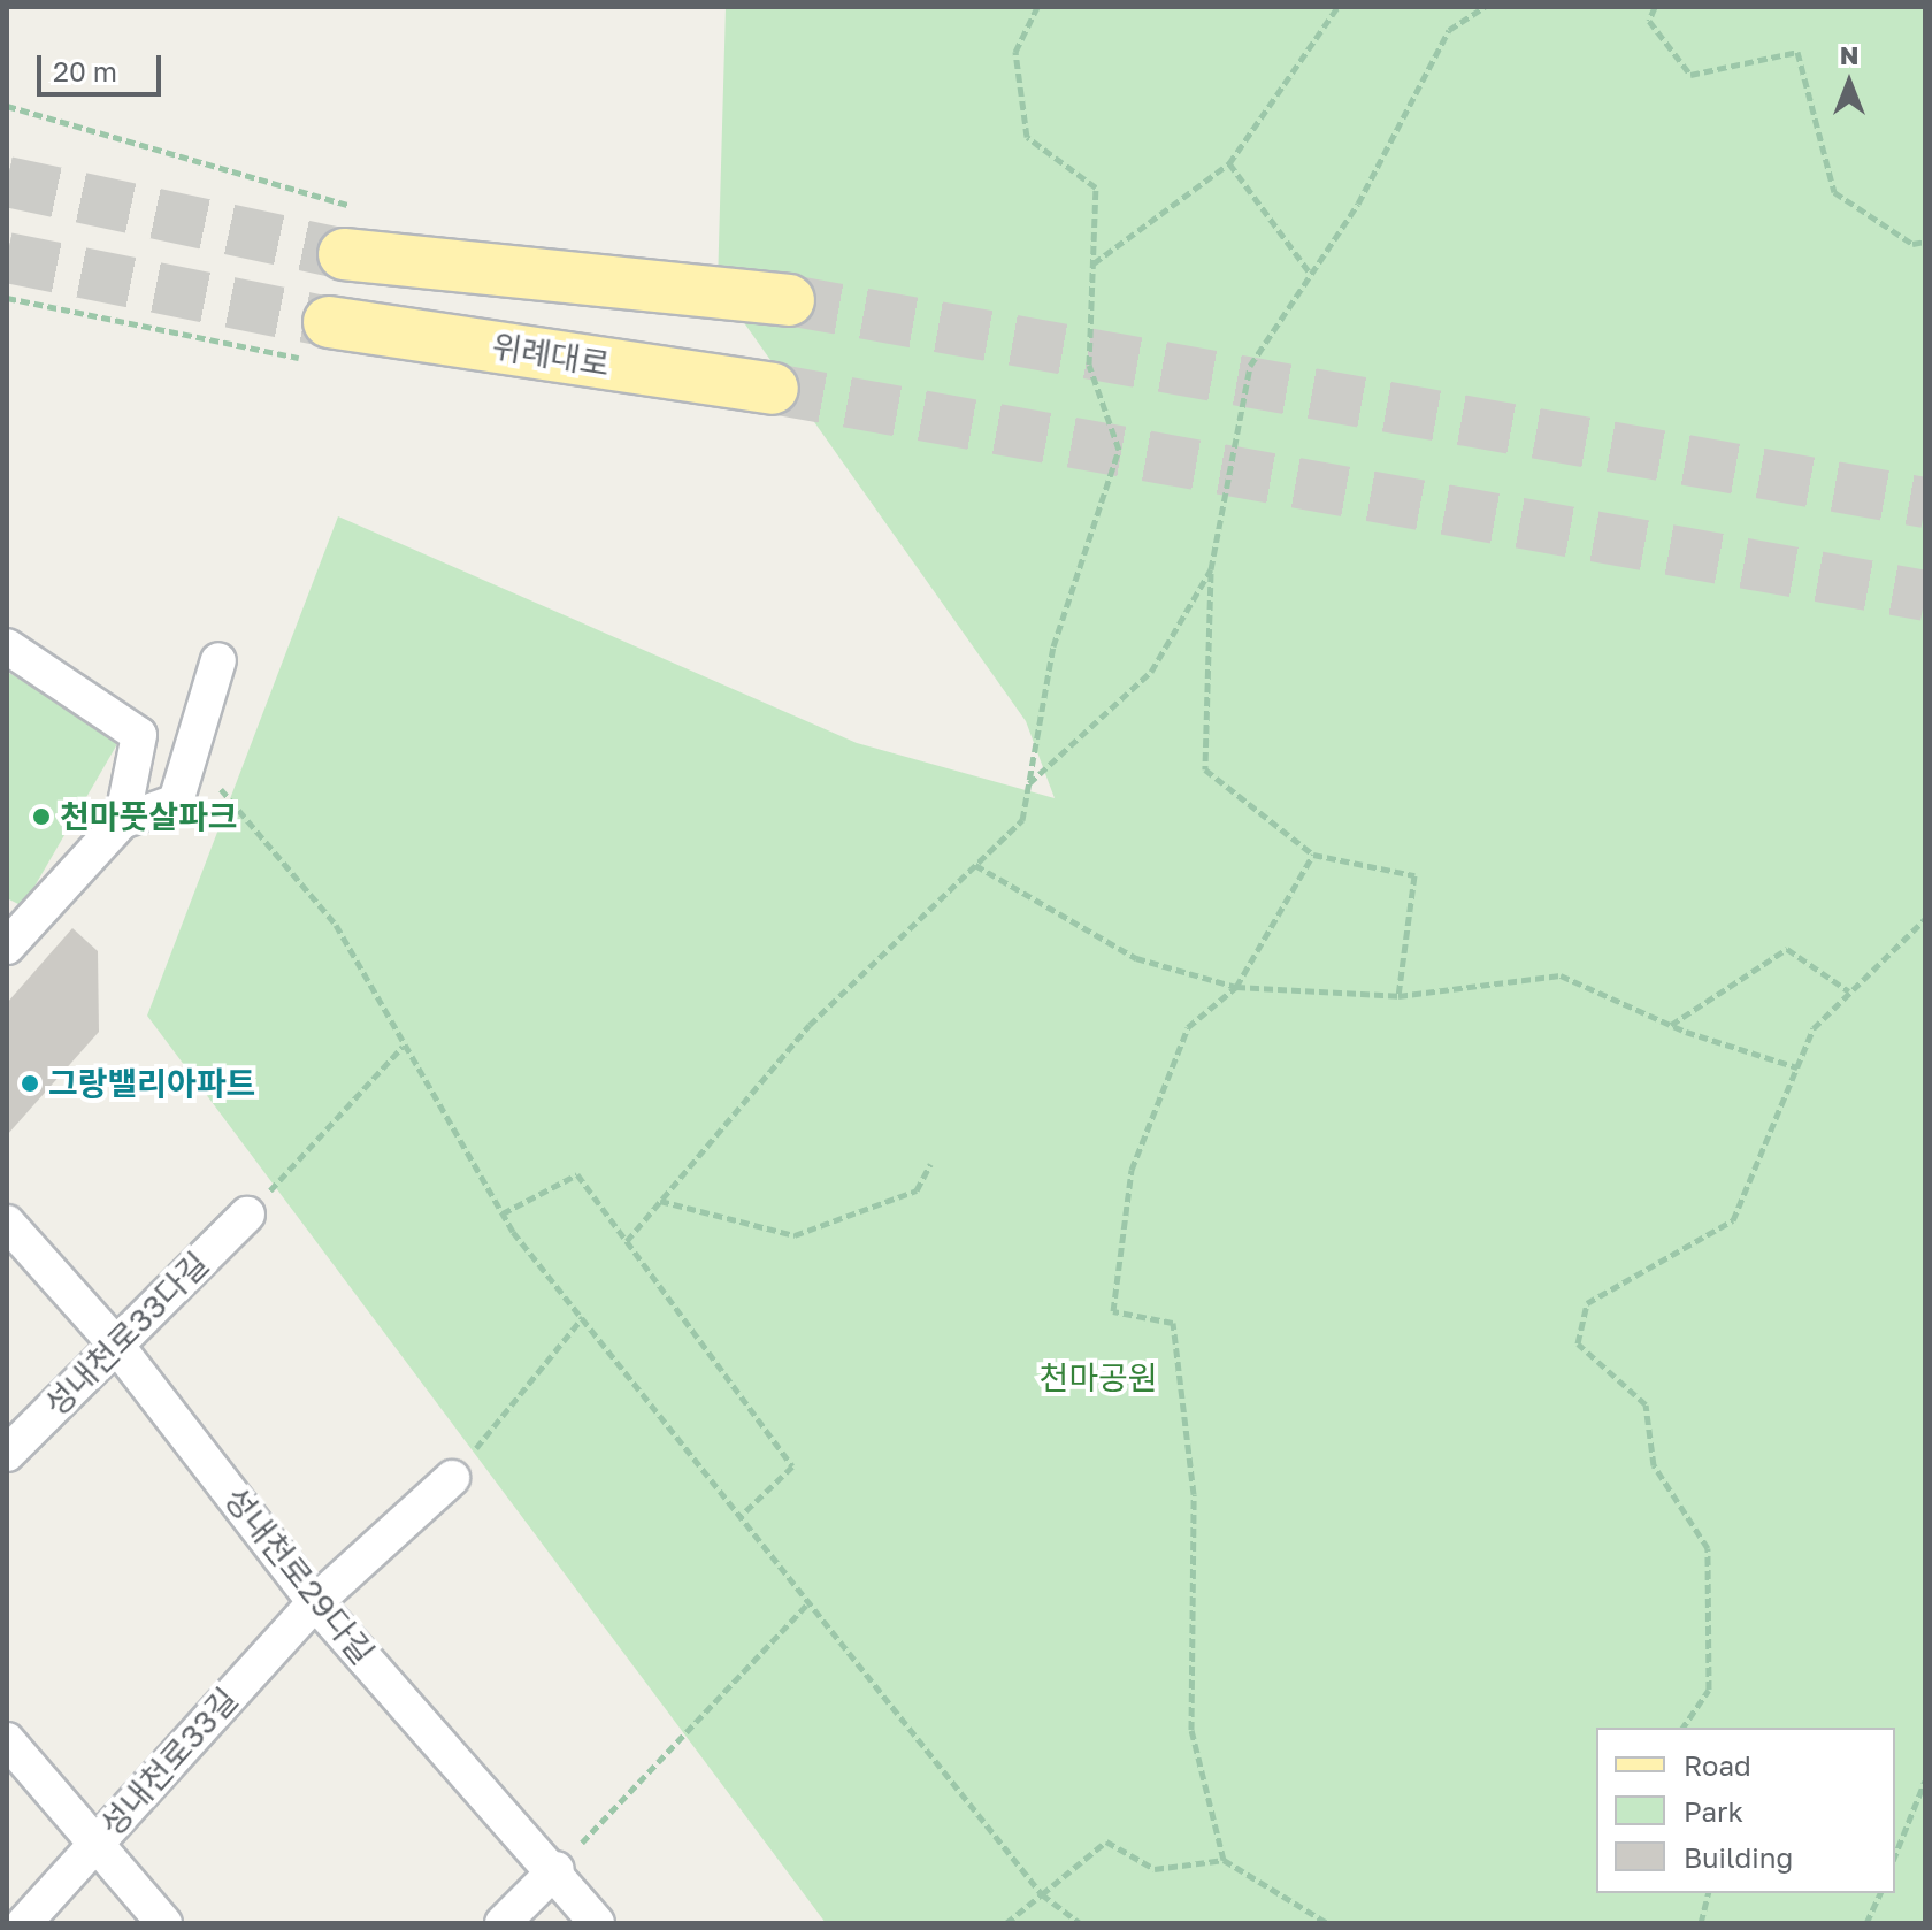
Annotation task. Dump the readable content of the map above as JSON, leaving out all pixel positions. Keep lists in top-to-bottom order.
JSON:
{
  "streets": {
    "main road": ["위례대로"],
    "street": ["성내천로33다길", "성내천로29다길", "성내천로33길"]
  },
  "crossings": [
    ["성내천로33다길", "성내천로29다길"],
    ["성내천로29다길", "성내천로33길"]
  ],
  "parks": ["천마공원"],
  "places": ["천마풋살파크", "그랑밸리아파트"],
  "legend": ["Road", "Park", "Building"],
  "scale_bar": "20 m",
  "north": "top"
}
